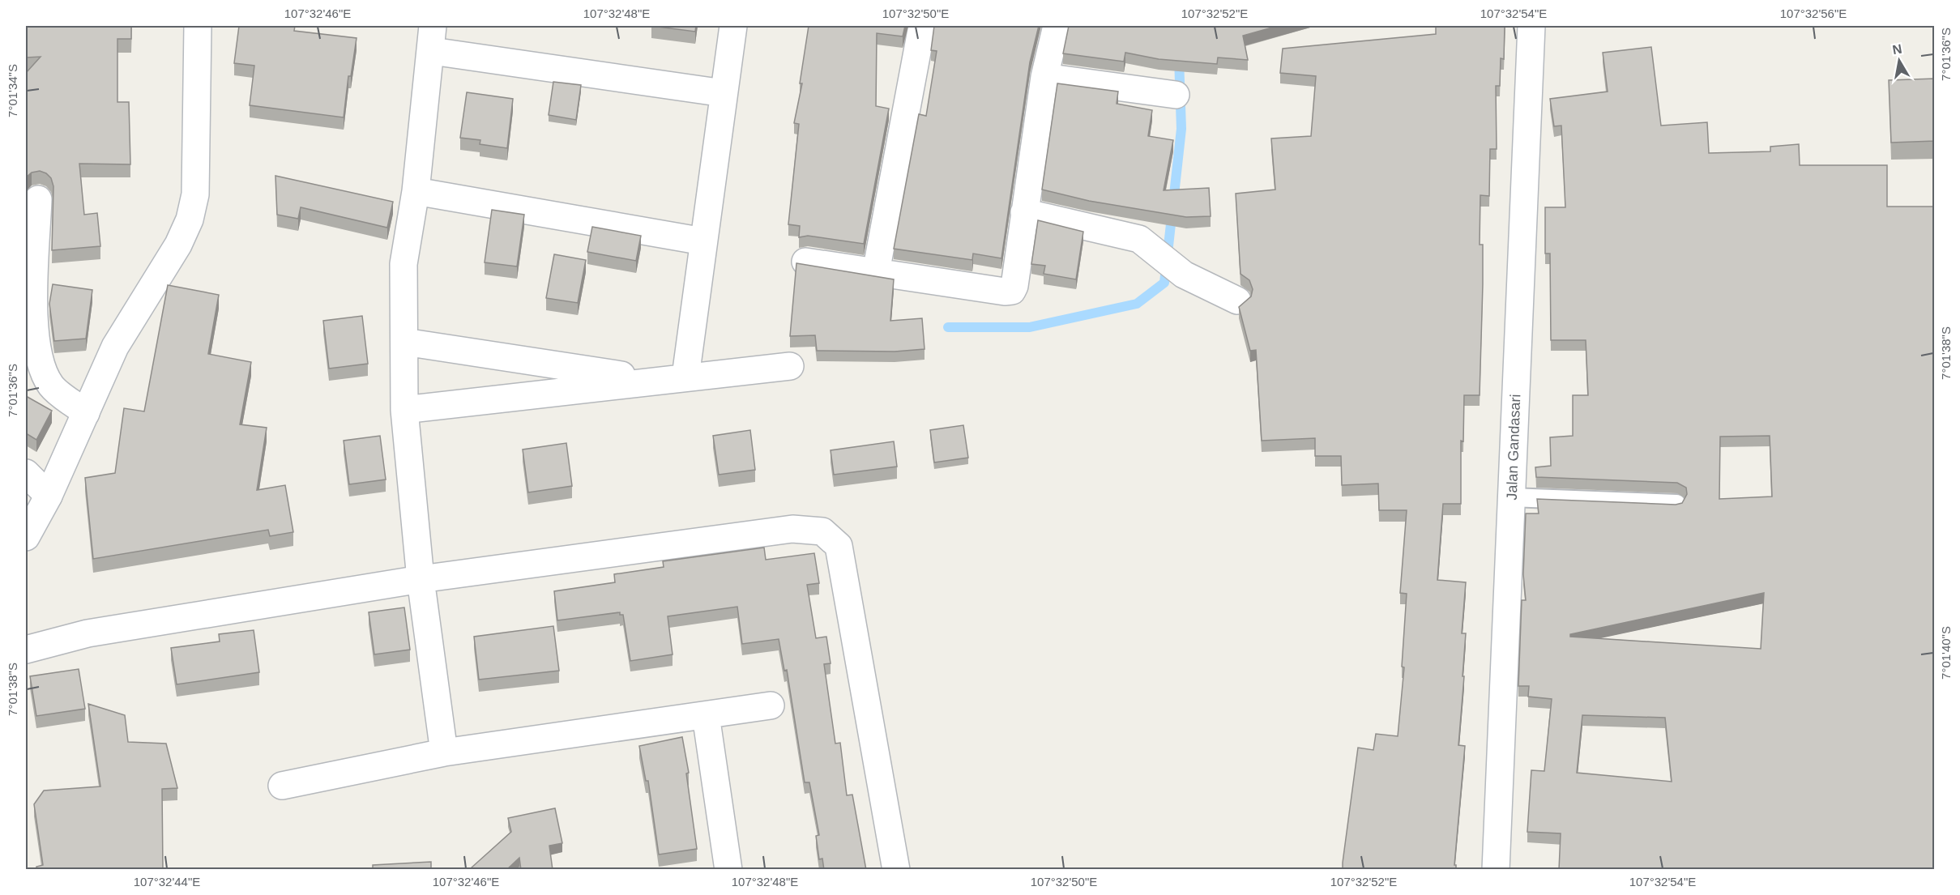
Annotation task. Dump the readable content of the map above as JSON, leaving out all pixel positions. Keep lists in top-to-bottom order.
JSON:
{
  "streets": {
    "street": ["Jalan Gandasari"]
  },
  "north": "top",
  "coordinates": [
    "107°32'46\"E",
    "107°32'48\"E",
    "107°32'50\"E",
    "107°32'52\"E",
    "107°32'54\"E",
    "107°32'56\"E",
    "7°01'36\"S",
    "7°01'34\"S",
    "7°01'38\"S",
    "7°01'40\"S",
    "107°32'44\"E"
  ]
}
